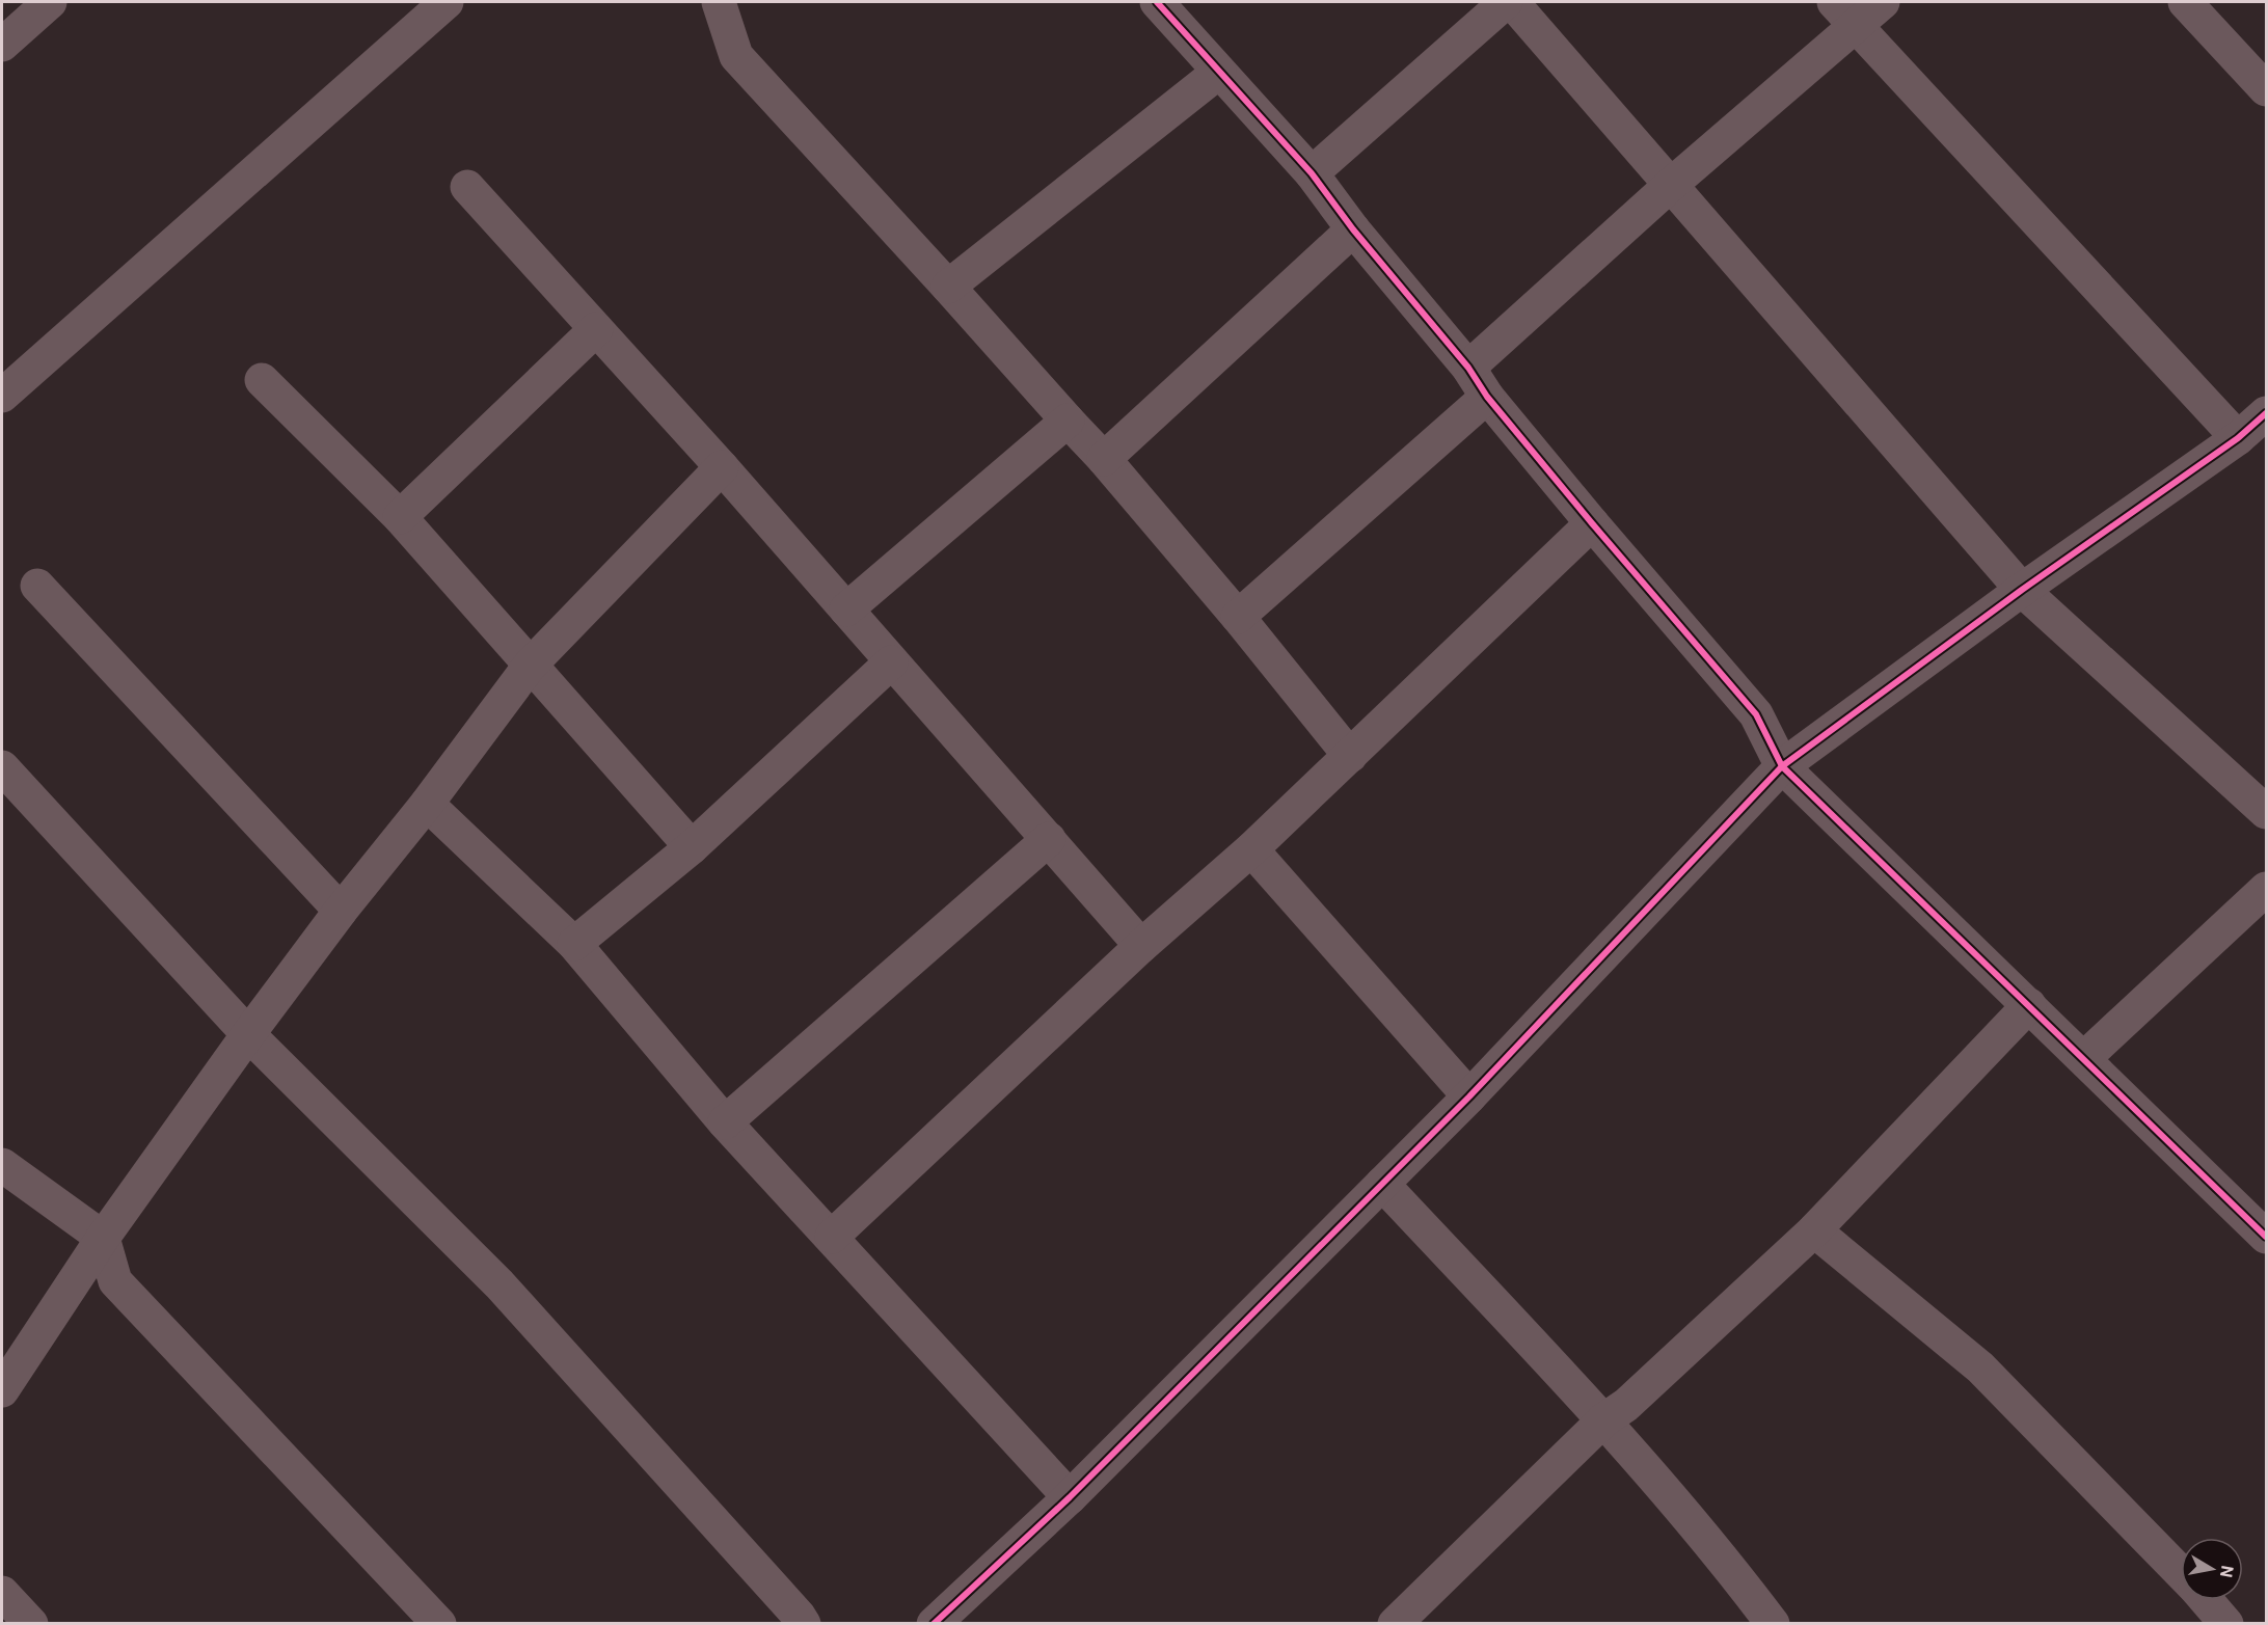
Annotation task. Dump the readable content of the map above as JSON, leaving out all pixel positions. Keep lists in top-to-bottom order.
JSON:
{
  "north": "right"
}
